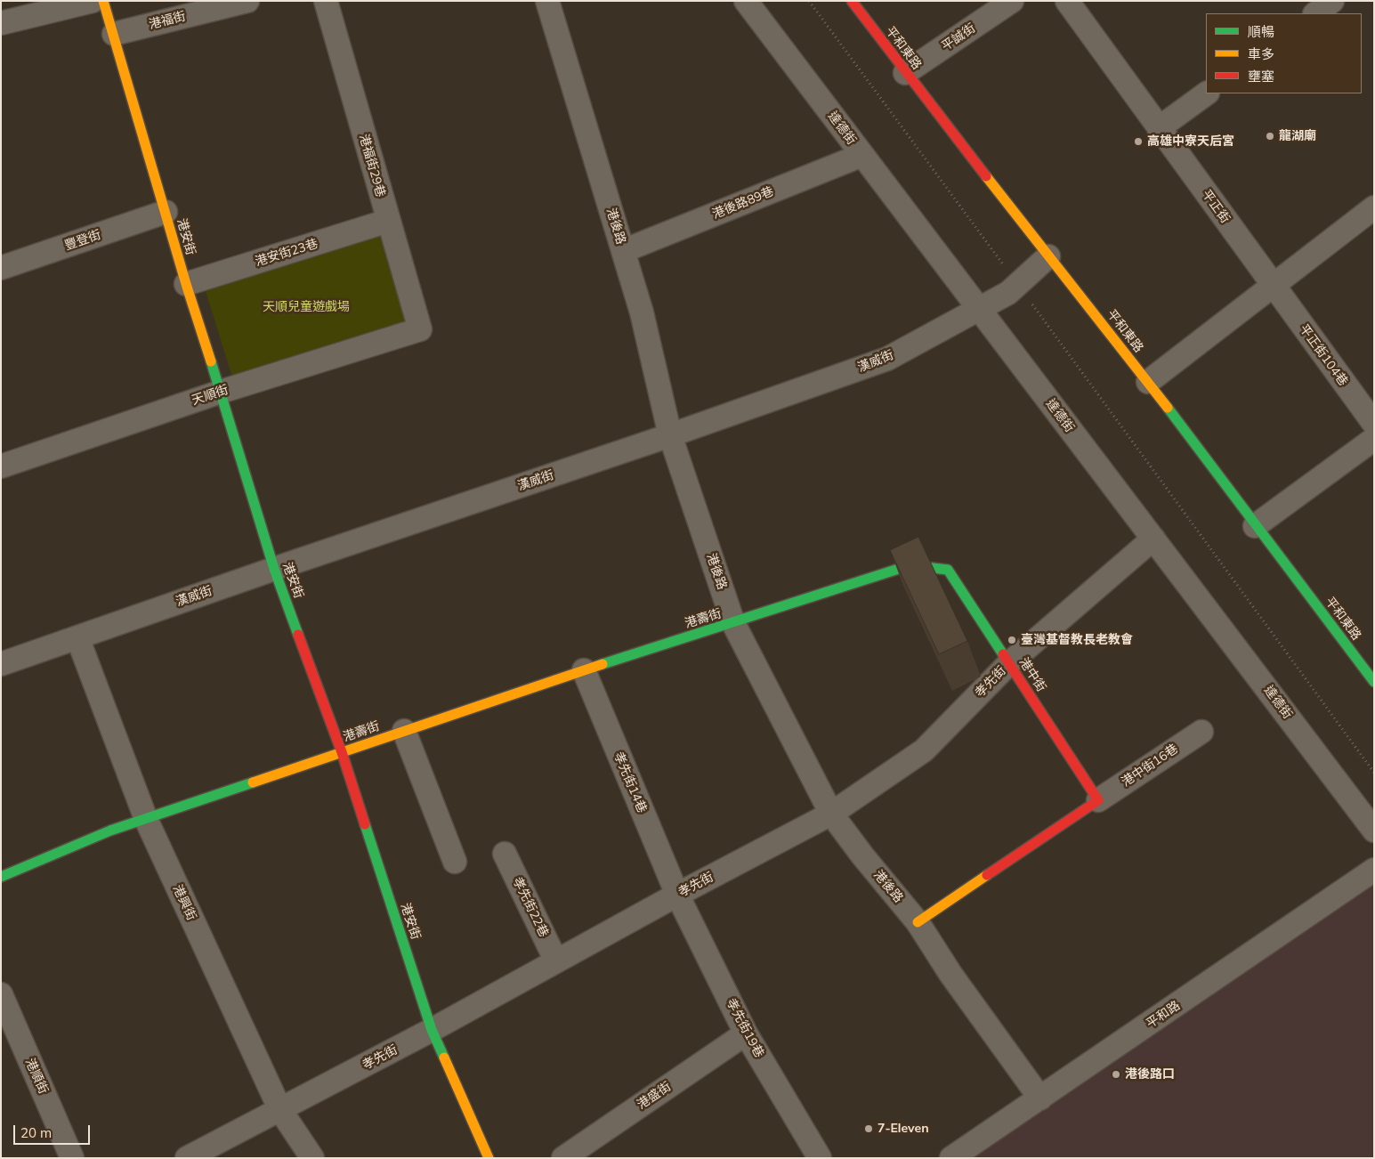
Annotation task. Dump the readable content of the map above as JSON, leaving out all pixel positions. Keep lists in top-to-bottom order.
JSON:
{
  "streets": {
    "street": [
      "港福街",
      "平誠街",
      "平和東路",
      "達德街",
      "港福街29巷",
      "港後路89巷",
      "平正街",
      "港後路",
      "港安街",
      "豐登街",
      "港安街23巷",
      "平正街104巷",
      "漢威街",
      "天順街",
      "港壽街",
      "港中街",
      "孝先街",
      "港中街16巷",
      "孝先街14巷",
      "港興街",
      "孝先街22巷",
      "平和路",
      "孝先街19巷",
      "港順街",
      "港盛街"
    ]
  },
  "crossings": [
    ["港福街", "港安街"],
    ["平誠街", "平和東路"],
    ["平和東路", "漢威街"],
    ["達德街", "港後路89巷"],
    ["達德街", "漢威街"],
    ["達德街", "孝先街"],
    ["港福街29巷", "港安街23巷"],
    ["港福街29巷", "天順街"],
    ["港後路89巷", "港後路"],
    ["平正街", "平正街104巷"],
    ["港後路", "漢威街"],
    ["港後路", "港壽街"],
    ["港後路", "港中街"],
    ["港後路", "孝先街"],
    ["港後路", "平和路"],
    ["港安街", "豐登街"],
    ["港安街", "港安街23巷"],
    ["港安街", "漢威街"],
    ["港安街", "天順街"],
    ["港安街", "港壽街"],
    ["港安街", "孝先街"],
    ["漢威街", "港興街"],
    ["港壽街", "港中街"],
    ["港壽街", "孝先街14巷"],
    ["港壽街", "港興街"],
    ["港中街", "孝先街"],
    ["港中街", "港中街16巷"],
    ["孝先街", "孝先街14巷"],
    ["孝先街", "港興街"],
    ["孝先街", "孝先街22巷"],
    ["孝先街", "孝先街19巷"],
    ["孝先街14巷", "孝先街19巷"],
    ["孝先街19巷", "港盛街"]
  ],
  "parks": ["天順兒童遊戲場"],
  "places": [
    "龍湖廟",
    "高雄中寮天后宮",
    "臺灣基督教長老教會",
    "港後路口",
    "7-Eleven"
  ],
  "legend": ["順暢", "車多", "壅塞"],
  "scale_bar": "20 m"
}
